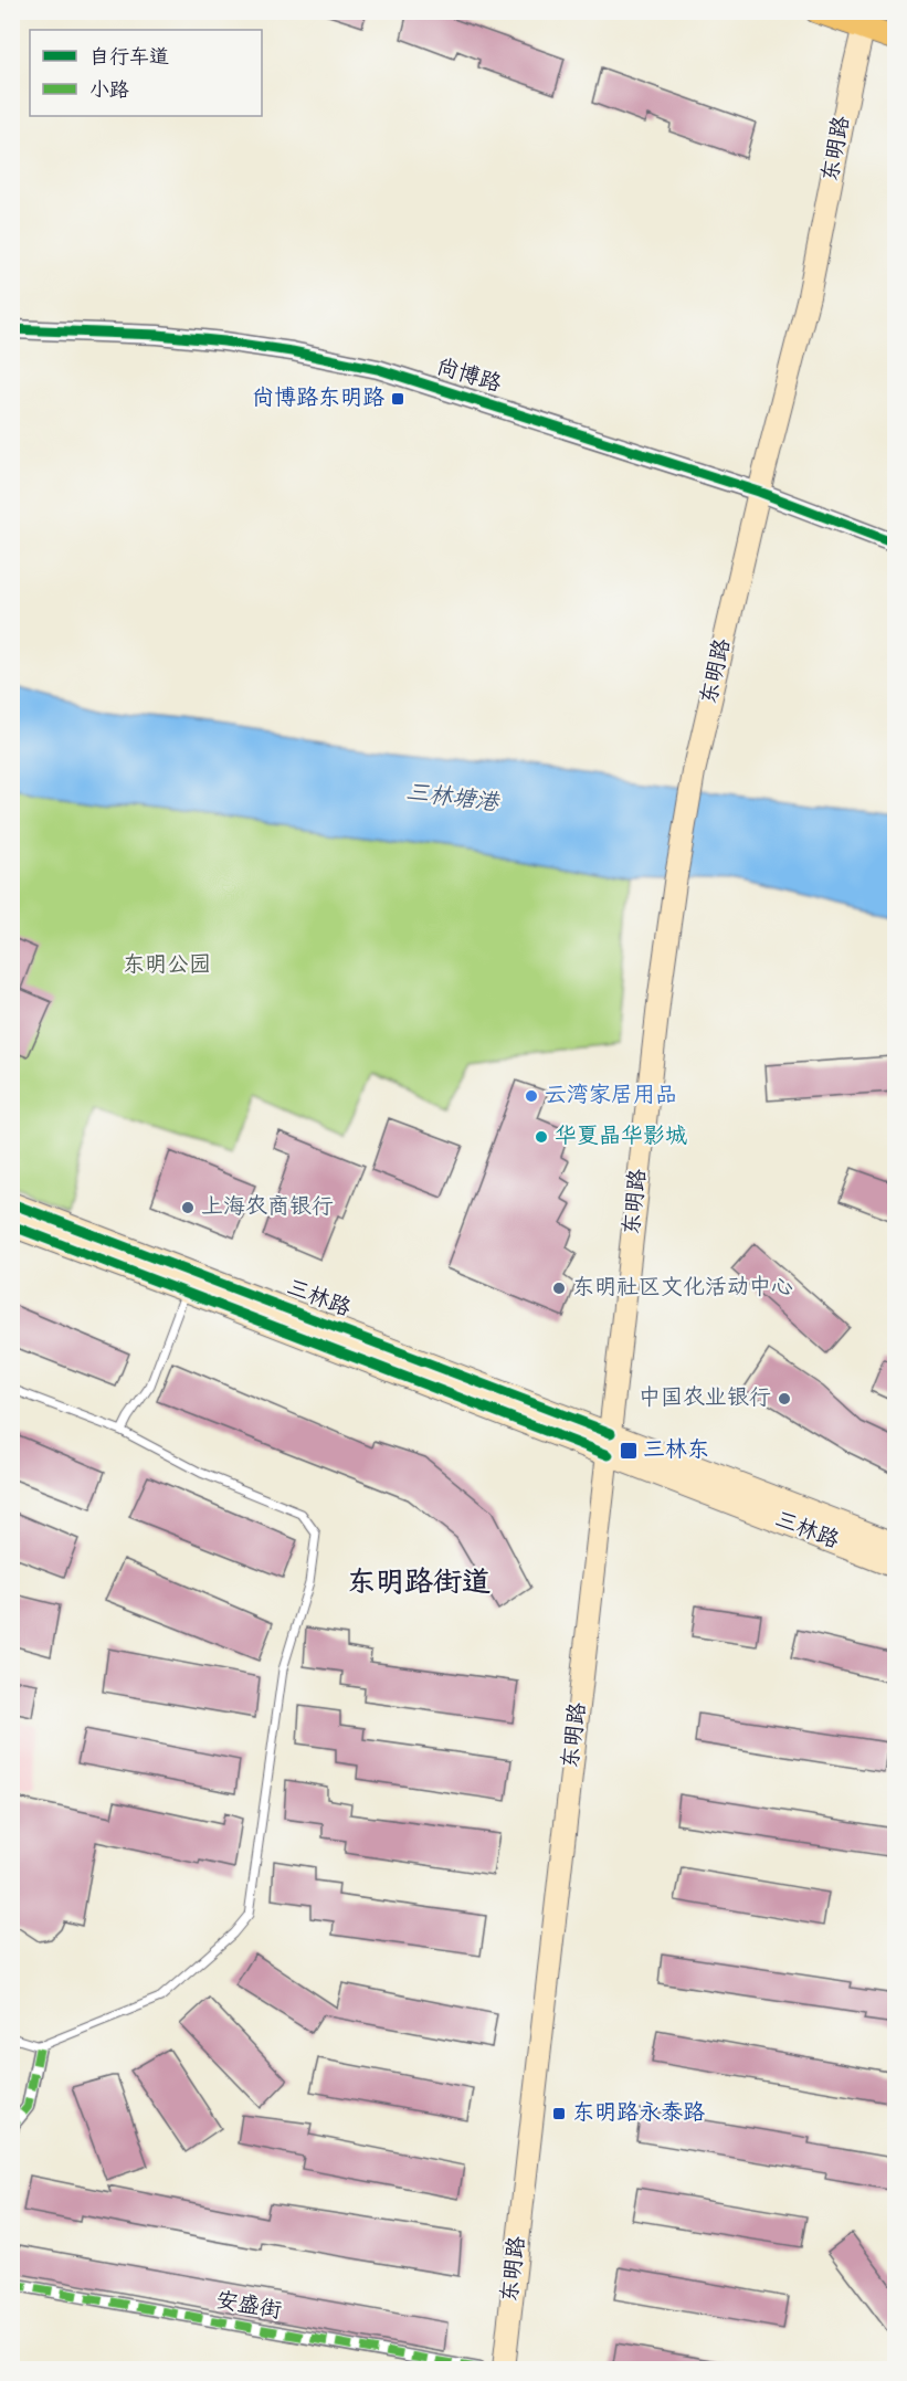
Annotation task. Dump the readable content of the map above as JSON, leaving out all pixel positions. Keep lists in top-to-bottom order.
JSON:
{
  "streets": {
    "main road": ["东明路", "三林路"],
    "street": ["尚博路", "安盛街"]
  },
  "crossings": [
    ["东明路", "尚博路"],
    ["东明路", "三林路"]
  ],
  "districts": ["东明路街道"],
  "water": ["三林塘港"],
  "parks": ["东明公园"],
  "places": {
    "transit": ["尚博路东明路", "三林东", "东明路永泰路"],
    "other": [
      "云湾家居用品",
      "华夏晶华影城",
      "上海农商银行",
      "东明社区文化活动中心",
      "中国农业银行"
    ]
  },
  "legend": ["自行车道", "小路"]
}
